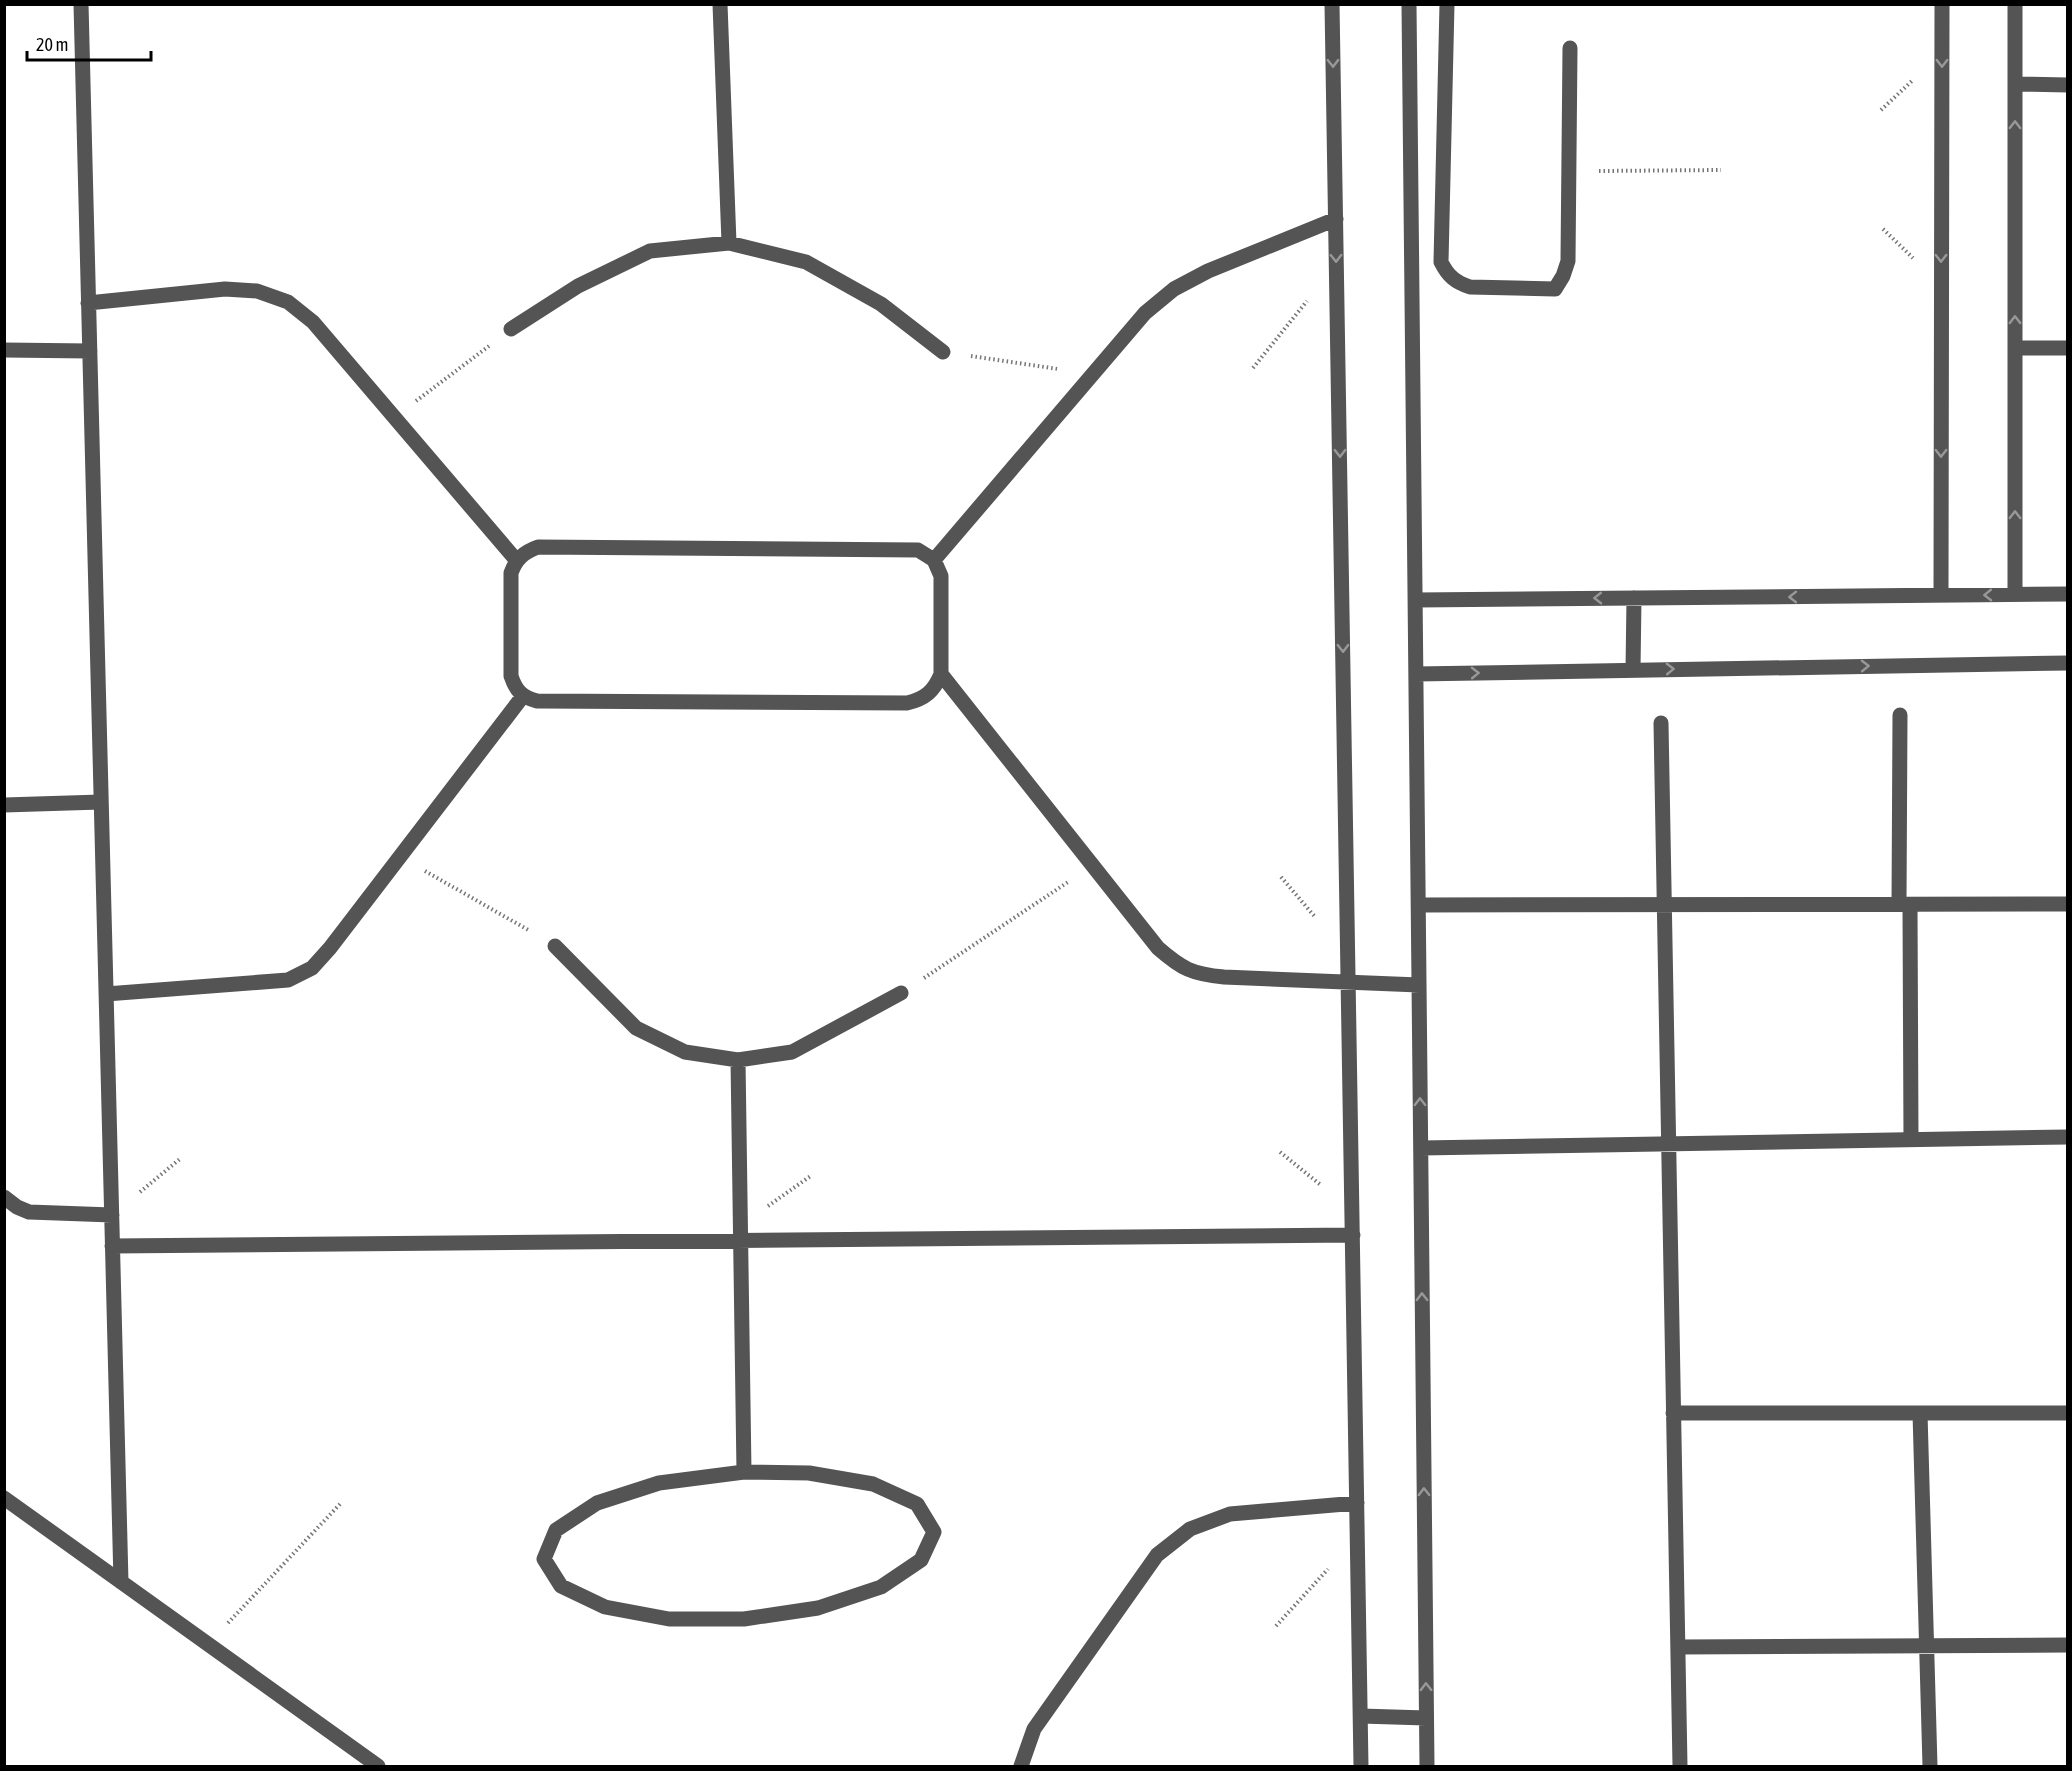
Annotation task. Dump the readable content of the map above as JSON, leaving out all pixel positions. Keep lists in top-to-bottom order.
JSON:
{
  "scale_bar": "20 m"
}
